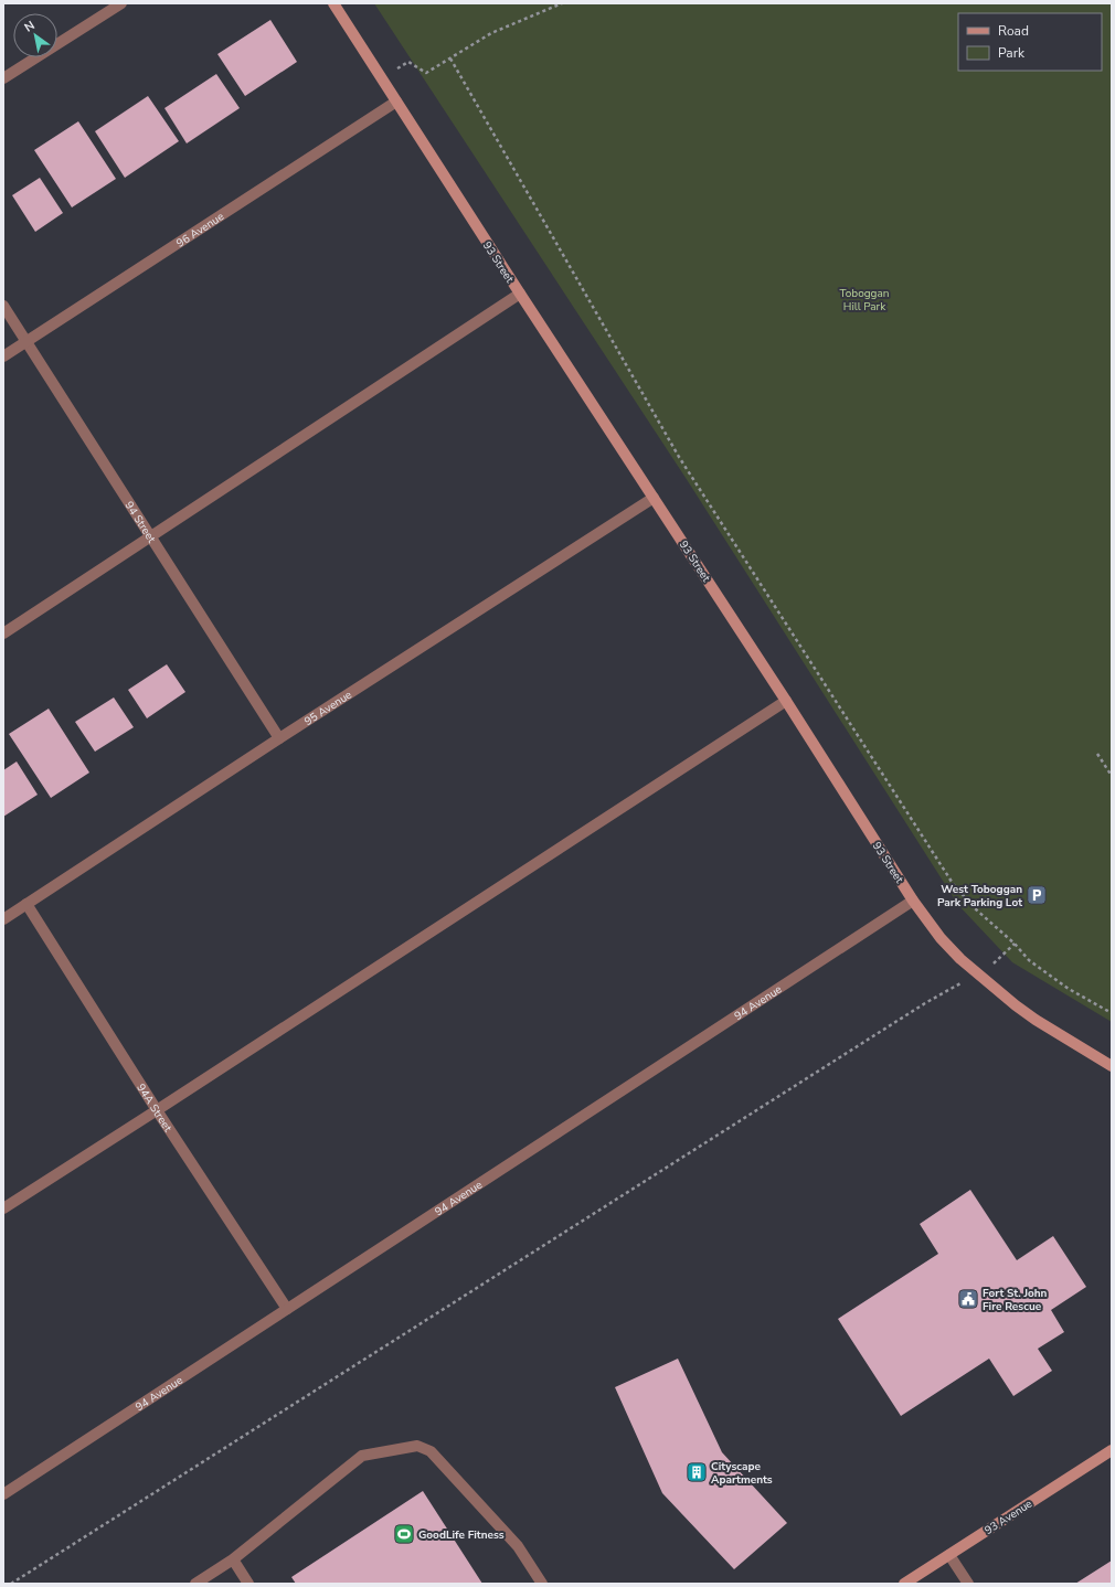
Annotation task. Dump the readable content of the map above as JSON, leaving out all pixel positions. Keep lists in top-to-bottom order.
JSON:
{
  "streets": {
    "street": [
      "96 Avenue",
      "93 Street",
      "94 Street",
      "95 Avenue",
      "94 Avenue",
      "94A Street",
      "93 Avenue"
    ]
  },
  "crossings": [
    ["96 Avenue", "93 Street"],
    ["96 Avenue", "94 Street"],
    ["93 Street", "95 Avenue"],
    ["93 Street", "94 Avenue"],
    ["94 Street", "95 Avenue"],
    ["95 Avenue", "94A Street"],
    ["94 Avenue", "94A Street"]
  ],
  "parks": ["Toboggan Hill Park"],
  "places": {
    "parking": ["West Toboggan Park Parking Lot"],
    "public building": ["Fort St. John Fire Rescue"],
    "building": ["Cityscape Apartments"],
    "sports": ["GoodLife Fitness"]
  },
  "legend": ["Road", "Park"],
  "north": "top left"
}
